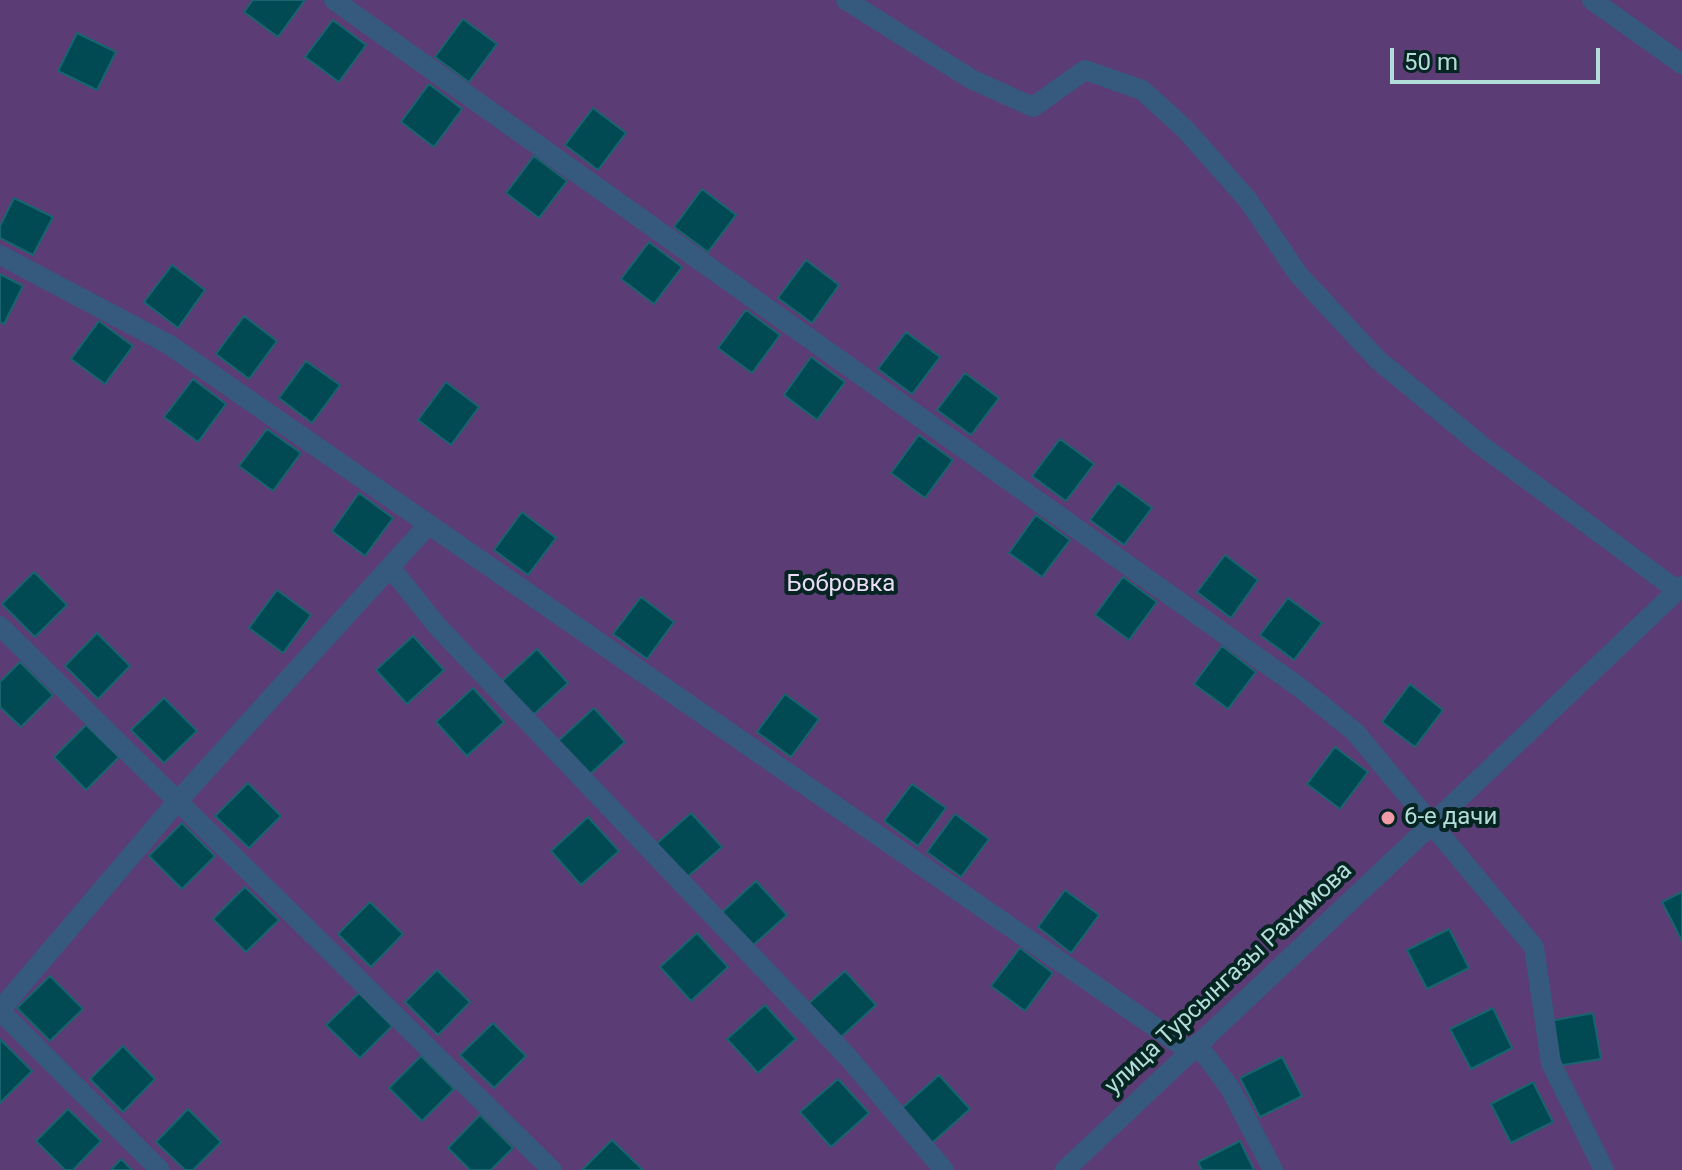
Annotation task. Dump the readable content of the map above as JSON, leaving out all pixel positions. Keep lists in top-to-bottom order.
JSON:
{
  "streets": {
    "street": ["улица Турсынгазы Рахимова"]
  },
  "parks": ["Бобровка"],
  "places": ["6-е дачи"],
  "scale_bar": "50 m"
}
